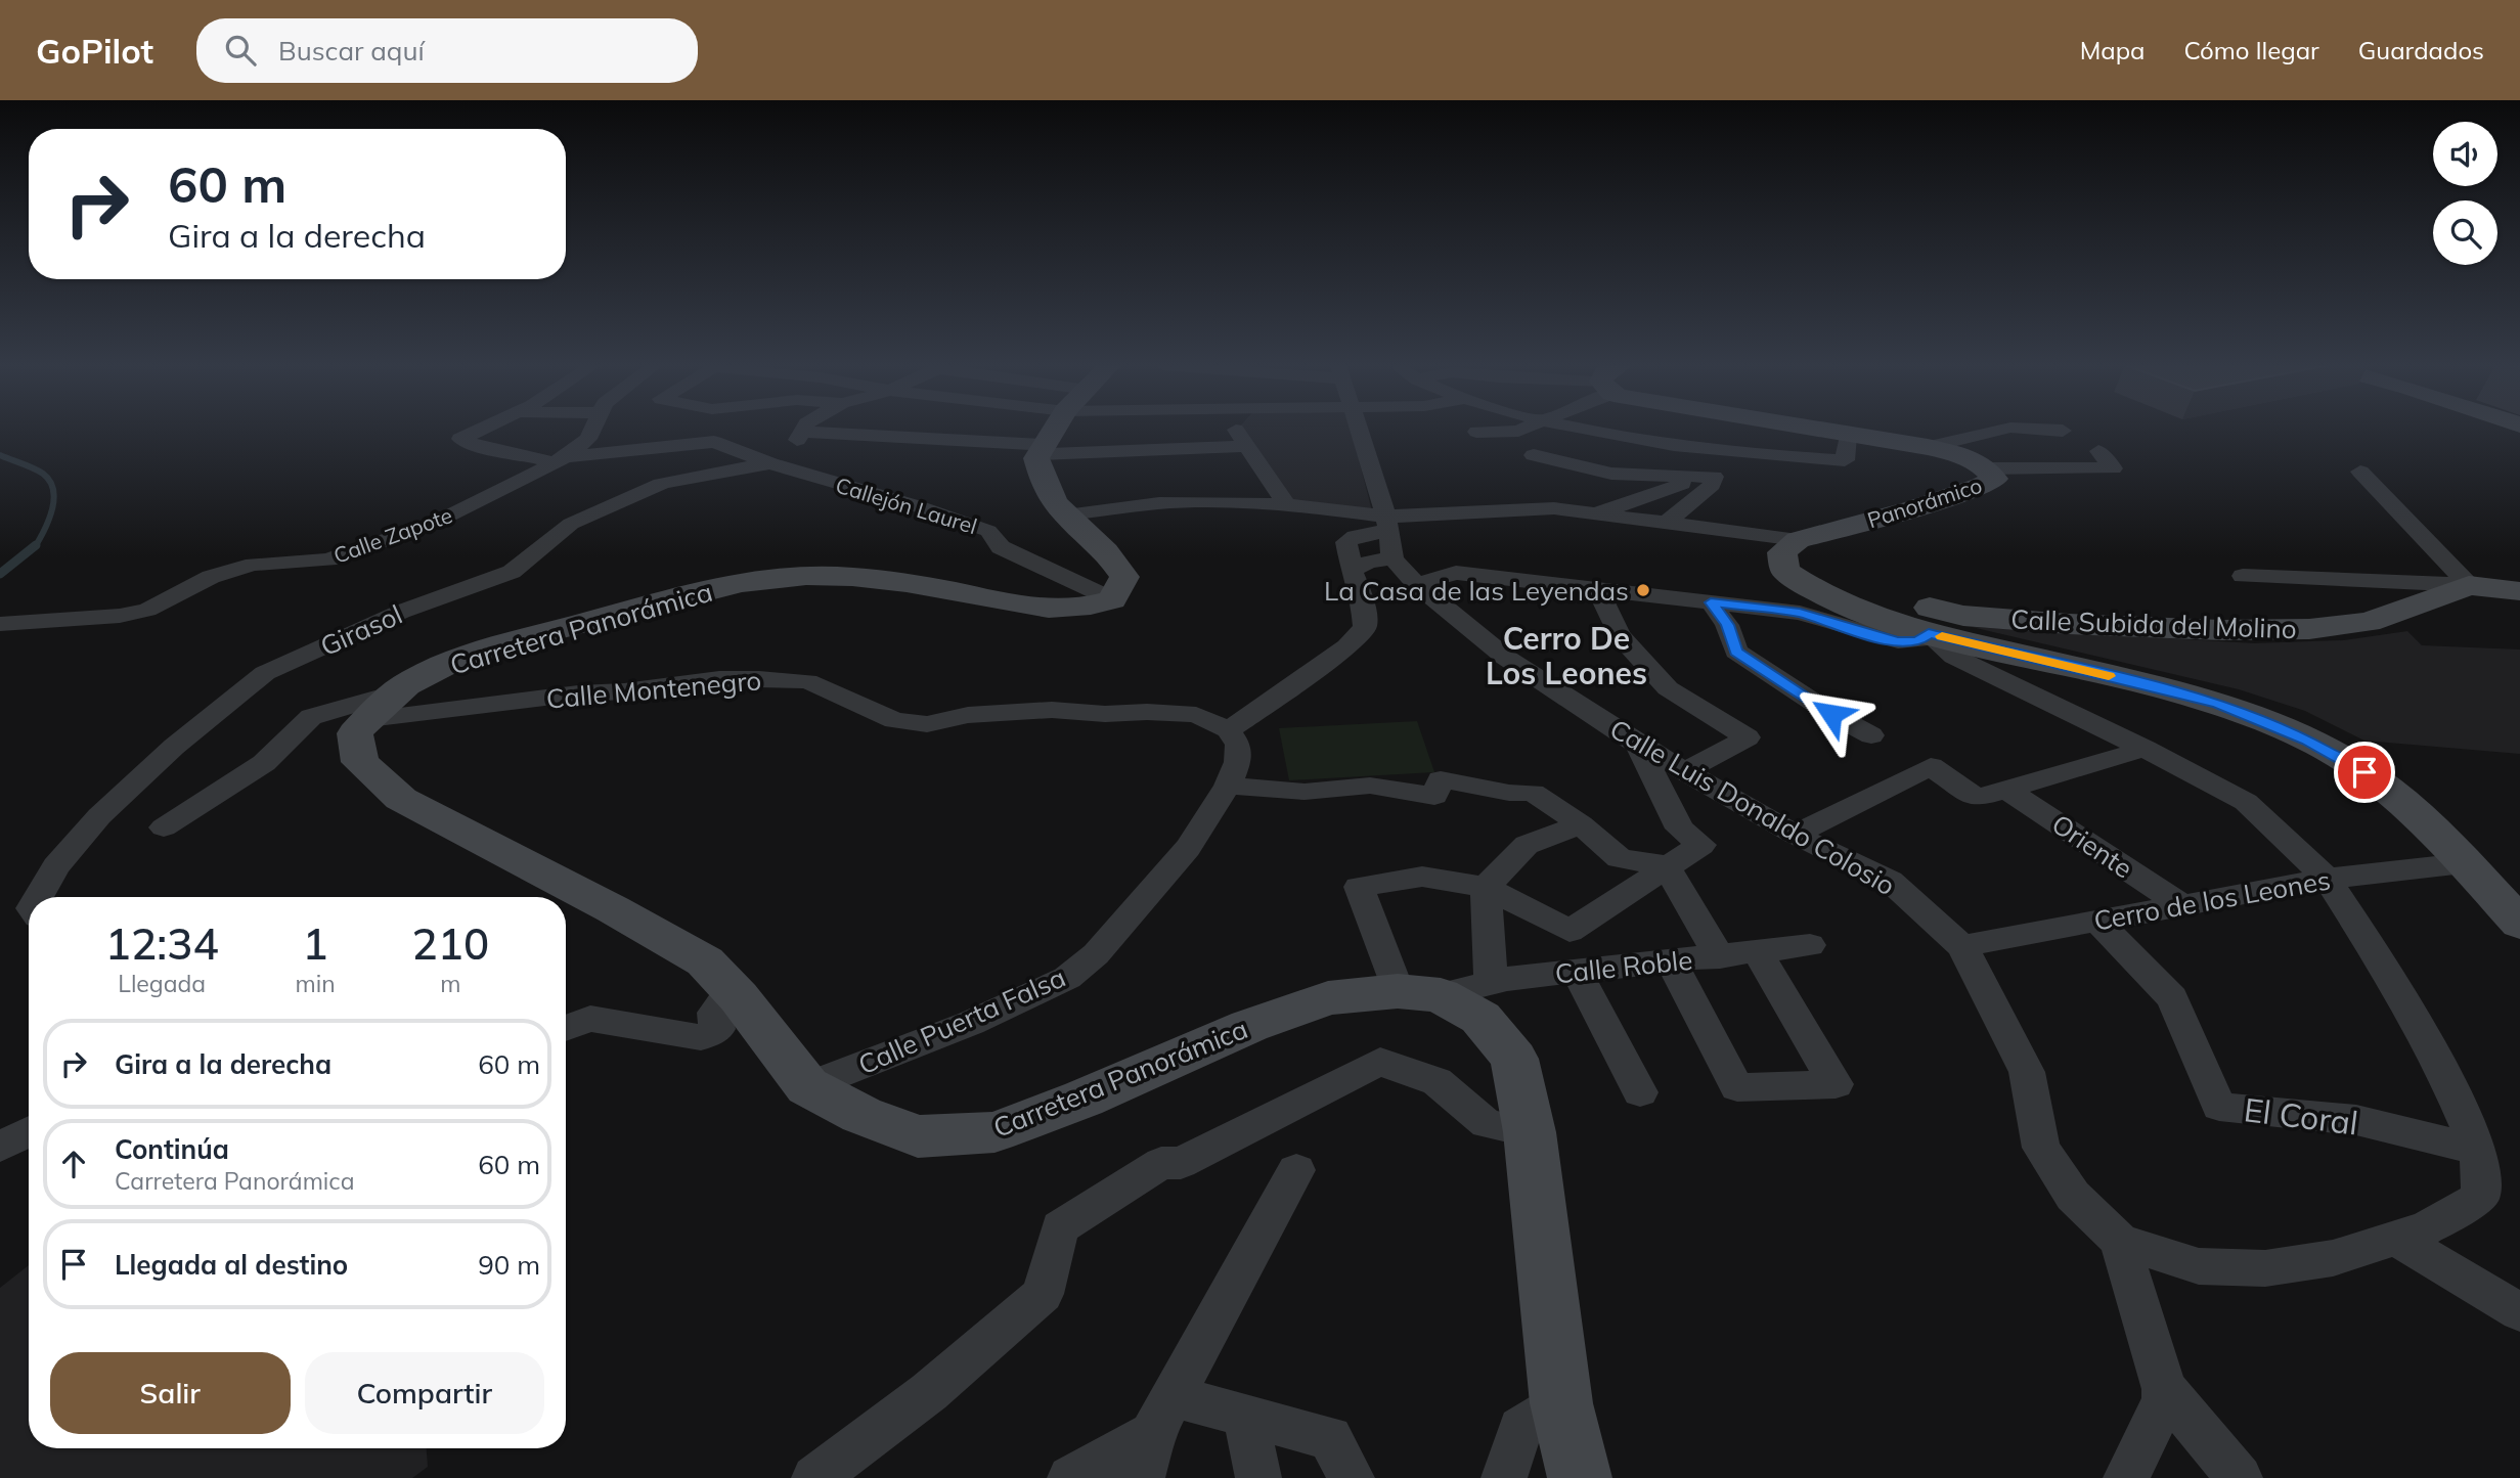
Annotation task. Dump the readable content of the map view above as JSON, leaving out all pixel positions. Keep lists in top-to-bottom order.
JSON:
{
  "streets": {
    "street": [
      "Panorámico",
      "Callejón Laurel",
      "Calle Zapote",
      "Calle Subida del Molino",
      "Carretera Panorámica",
      "Girasol",
      "Calle Montenegro",
      "Calle Luis Donaldo Colosio",
      "Oriente",
      "Cerro de los Leones",
      "Calle Roble",
      "Calle Puerta Falsa",
      "El Coral"
    ]
  },
  "crossings": [
    ["Panorámico", "Calle Subida del Molino"],
    ["Callejón Laurel", "Calle Zapote"],
    ["Callejón Laurel", "Carretera Panorámica"],
    ["Callejón Laurel", "Girasol"],
    ["Calle Subida del Molino", "Calle Luis Donaldo Colosio"],
    ["Carretera Panorámica", "Calle Montenegro"],
    ["Carretera Panorámica", "Calle Roble"],
    ["Carretera Panorámica", "Calle Puerta Falsa"],
    ["Calle Montenegro", "Calle Puerta Falsa"],
    ["Calle Luis Donaldo Colosio", "Cerro de los Leones"],
    ["Calle Luis Donaldo Colosio", "El Coral"],
    ["Oriente", "Cerro de los Leones"],
    ["Cerro de los Leones", "El Coral"]
  ],
  "districts": ["Cerro De Los Leones"],
  "places": ["La Casa de las Leyendas"],
  "page": {
    "header": "GoPilot",
    "search": "Buscar aquí",
    "nav": ["Mapa", "Cómo llegar", "Guardados"],
    "turn": ["60 m", "Gira a la derecha"],
    "eta": [
      "12:34",
      "Llegada",
      "1",
      "min",
      "210",
      "m"
    ],
    "list": [
      {
        "name": "Gira a la derecha",
        "value": "60 m"
      },
      {
        "name": "Continúa",
        "note": "Carretera Panorámica",
        "value": "60 m"
      },
      {
        "name": "Llegada al destino",
        "value": "90 m"
      }
    ],
    "buttons": ["Salir", "Compartir"]
  }
}
